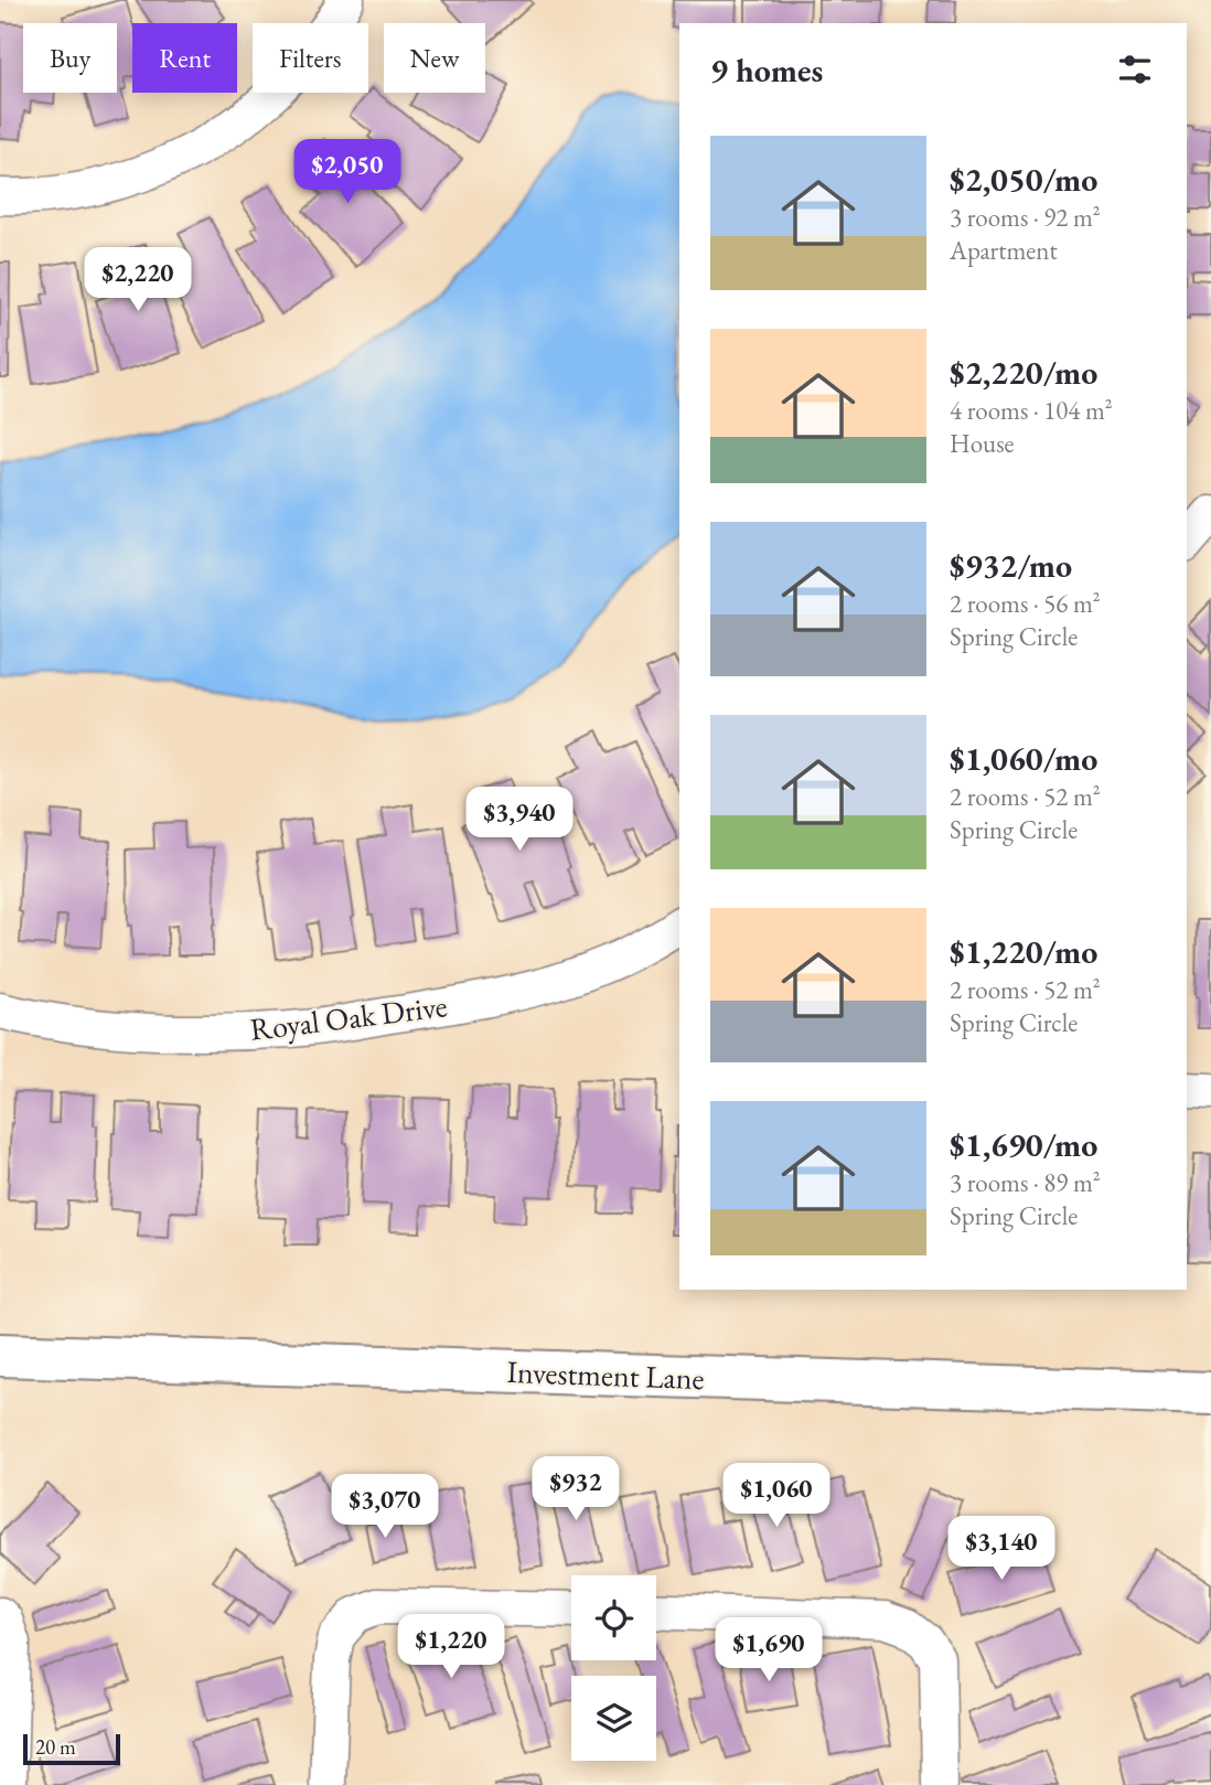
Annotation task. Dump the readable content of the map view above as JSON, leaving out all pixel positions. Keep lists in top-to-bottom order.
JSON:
{
  "streets": {
    "street": ["Royal Oak Drive", "Investment Lane"]
  },
  "scale_bar": "20 m",
  "page": {
    "chip": [
      "Buy",
      "Rent",
      "Filters",
      "New"
    ],
    "heading": "9 homes",
    "list": [
      {
        "name": "$2,050/mo",
        "note": "3 rooms · 92 m² · Apartment"
      },
      {
        "name": "$2,220/mo",
        "note": "4 rooms · 104 m² · House"
      },
      {
        "name": "$932/mo",
        "note": "2 rooms · 56 m² · Spring Circle"
      },
      {
        "name": "$1,060/mo",
        "note": "2 rooms · 52 m² · Spring Circle"
      },
      {
        "name": "$1,220/mo",
        "note": "2 rooms · 52 m² · Spring Circle"
      },
      {
        "name": "$1,690/mo",
        "note": "3 rooms · 89 m² · Spring Circle"
      }
    ],
    "price": [
      "$2,050",
      "$2,220",
      "$3,940",
      "$932",
      "$1,060",
      "$3,070",
      "$3,140",
      "$1,220",
      "$1,690"
    ],
    "scale": "20 m"
  }
}
